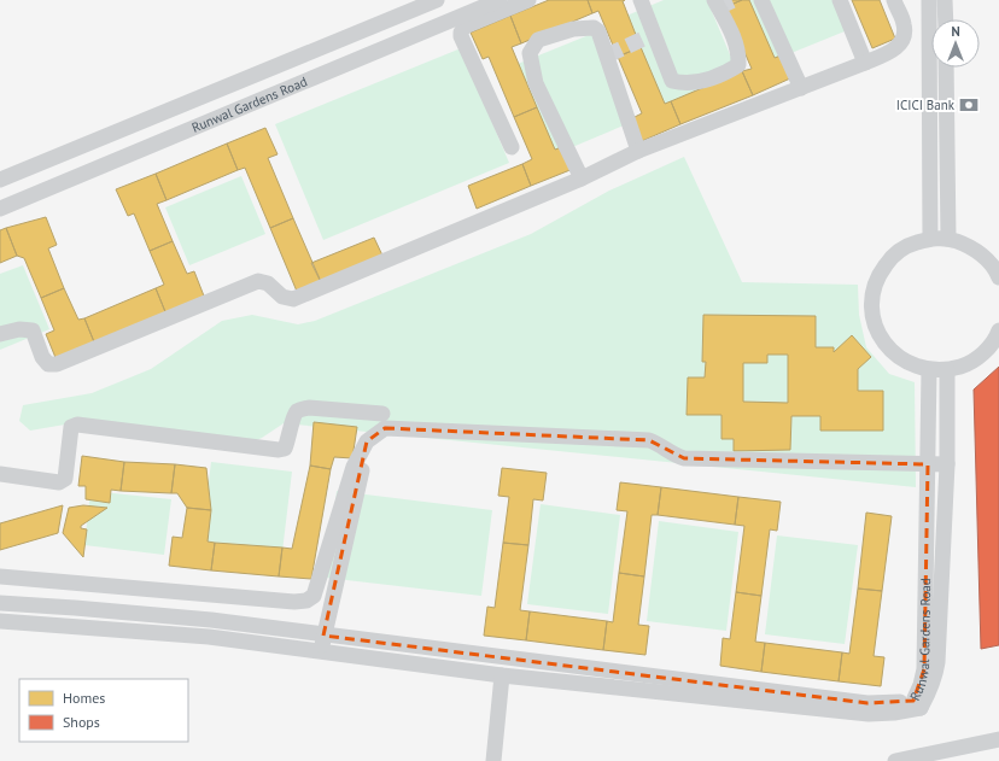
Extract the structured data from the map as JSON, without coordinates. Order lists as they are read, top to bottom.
{
  "streets": {
    "street": ["Runwal Gardens Road"]
  },
  "places": {
    "bank": ["ICICI Bank"]
  },
  "legend": ["Homes", "Shops"],
  "north": "top"
}
